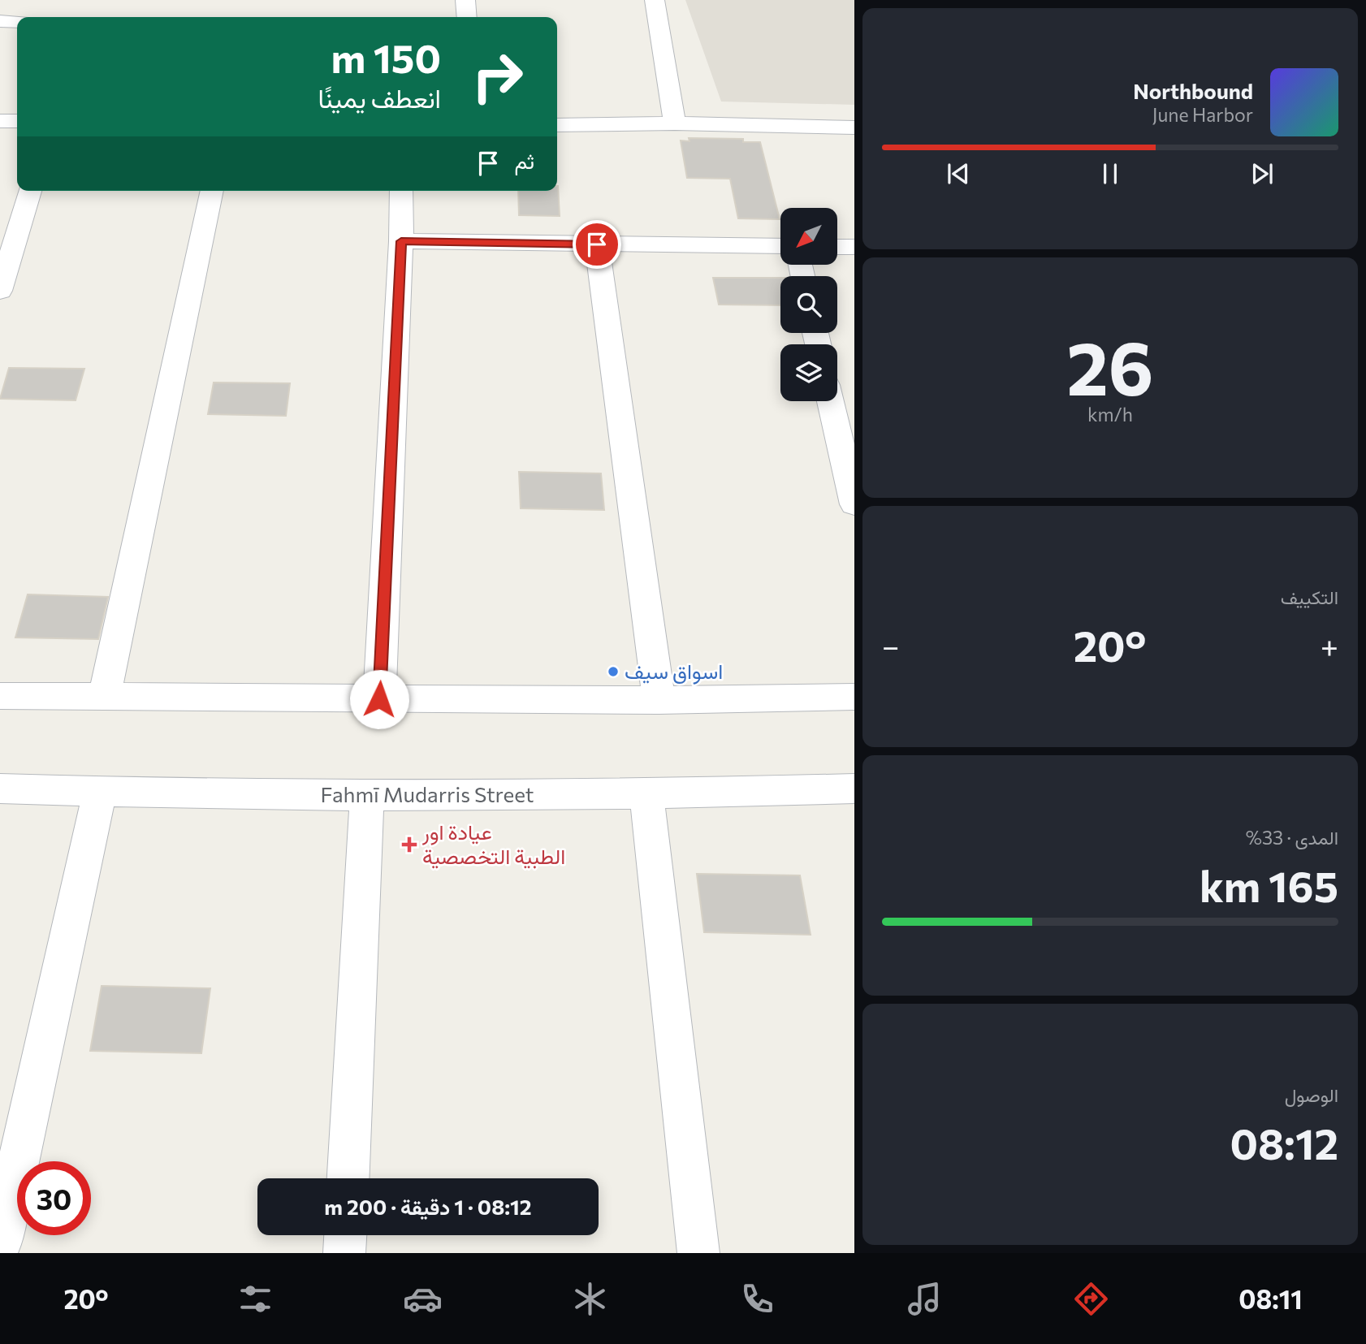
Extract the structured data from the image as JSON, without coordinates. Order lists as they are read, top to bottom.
{
  "streets": {
    "street": ["Fahmī Mudarris Street"]
  },
  "places": {
    "other": ["اسواق سيف"],
    "health": ["عيادة اور الطبية التخصصية"]
  },
  "north": "bottom left",
  "page": {
    "turn": ["150 m", "انعطف يمينًا"],
    "song": ["Northbound", "June Harbor"],
    "then": "ثم",
    "tile": [
      ["26", "km/h"],
      "التكييف",
      ["المدى · 33%", "165 km"],
      ["الوصول", "08:12"]
    ],
    "heat": ["−", "20°", "+"],
    "limit": "30",
    "trip": "08:12 · 1 دقيقة · 200 m",
    "tabs": ["08:11", "20°"]
  }
}
